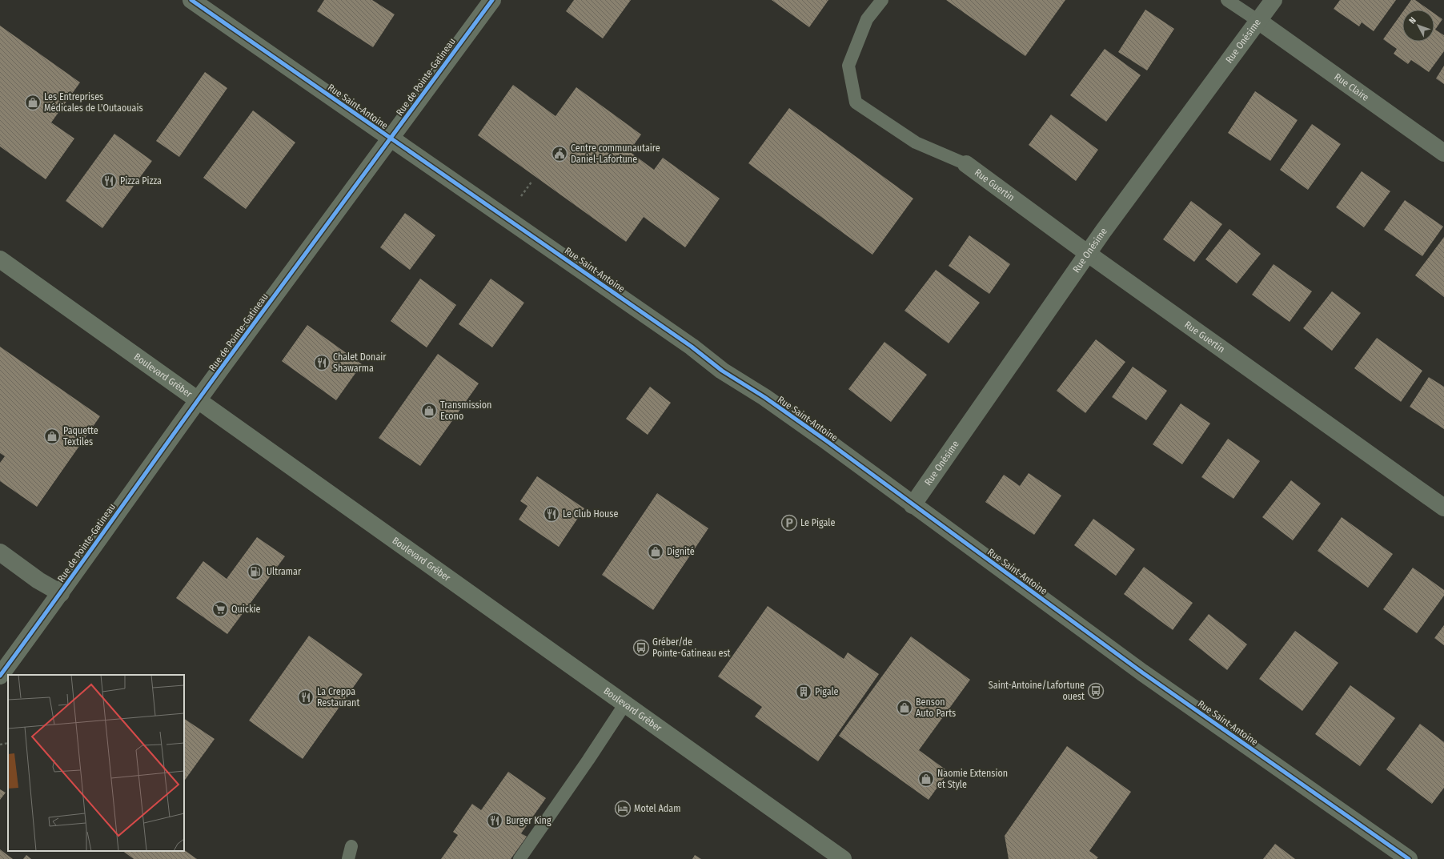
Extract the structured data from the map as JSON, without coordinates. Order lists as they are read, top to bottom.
{
  "streets": {
    "main road": ["Boulevard Gréber"],
    "street": [
      "Rue Onésime",
      "Rue de Pointe-Gatineau",
      "Rue Claire",
      "Rue Saint-Antoine",
      "Rue Guertin"
    ]
  },
  "crossings": [
    ["Rue Onésime", "Rue Claire"],
    ["Rue Onésime", "Rue Saint-Antoine"],
    ["Rue Onésime", "Rue Guertin"],
    ["Rue de Pointe-Gatineau", "Rue Saint-Antoine"],
    ["Rue de Pointe-Gatineau", "Boulevard Gréber"]
  ],
  "places": {
    "shop": [
      "Les Entreprises Médicales de L'Outaouais",
      "Transmission Econo",
      "Paquette Textiles",
      "Dignité",
      "Benson Auto Parts",
      "Naomie Extension et Style"
    ],
    "public building": ["Centre communautaire Daniel-Lafortune"],
    "restaurant": [
      "Pizza Pizza",
      "Chalet Donair Shawarma",
      "Le Club House",
      "La Creppa Restaurant",
      "Burger King"
    ],
    "parking": ["Le Pigale"],
    "fuel station": ["Ultramar"],
    "supermarket": ["Quickie"],
    "bus stop": ["Gréber/de Pointe-Gatineau est", "Saint-Antoine/Lafortune ouest"],
    "building": ["Pigale"],
    "hotel": ["Motel Adam"]
  },
  "north": "top left"
}
